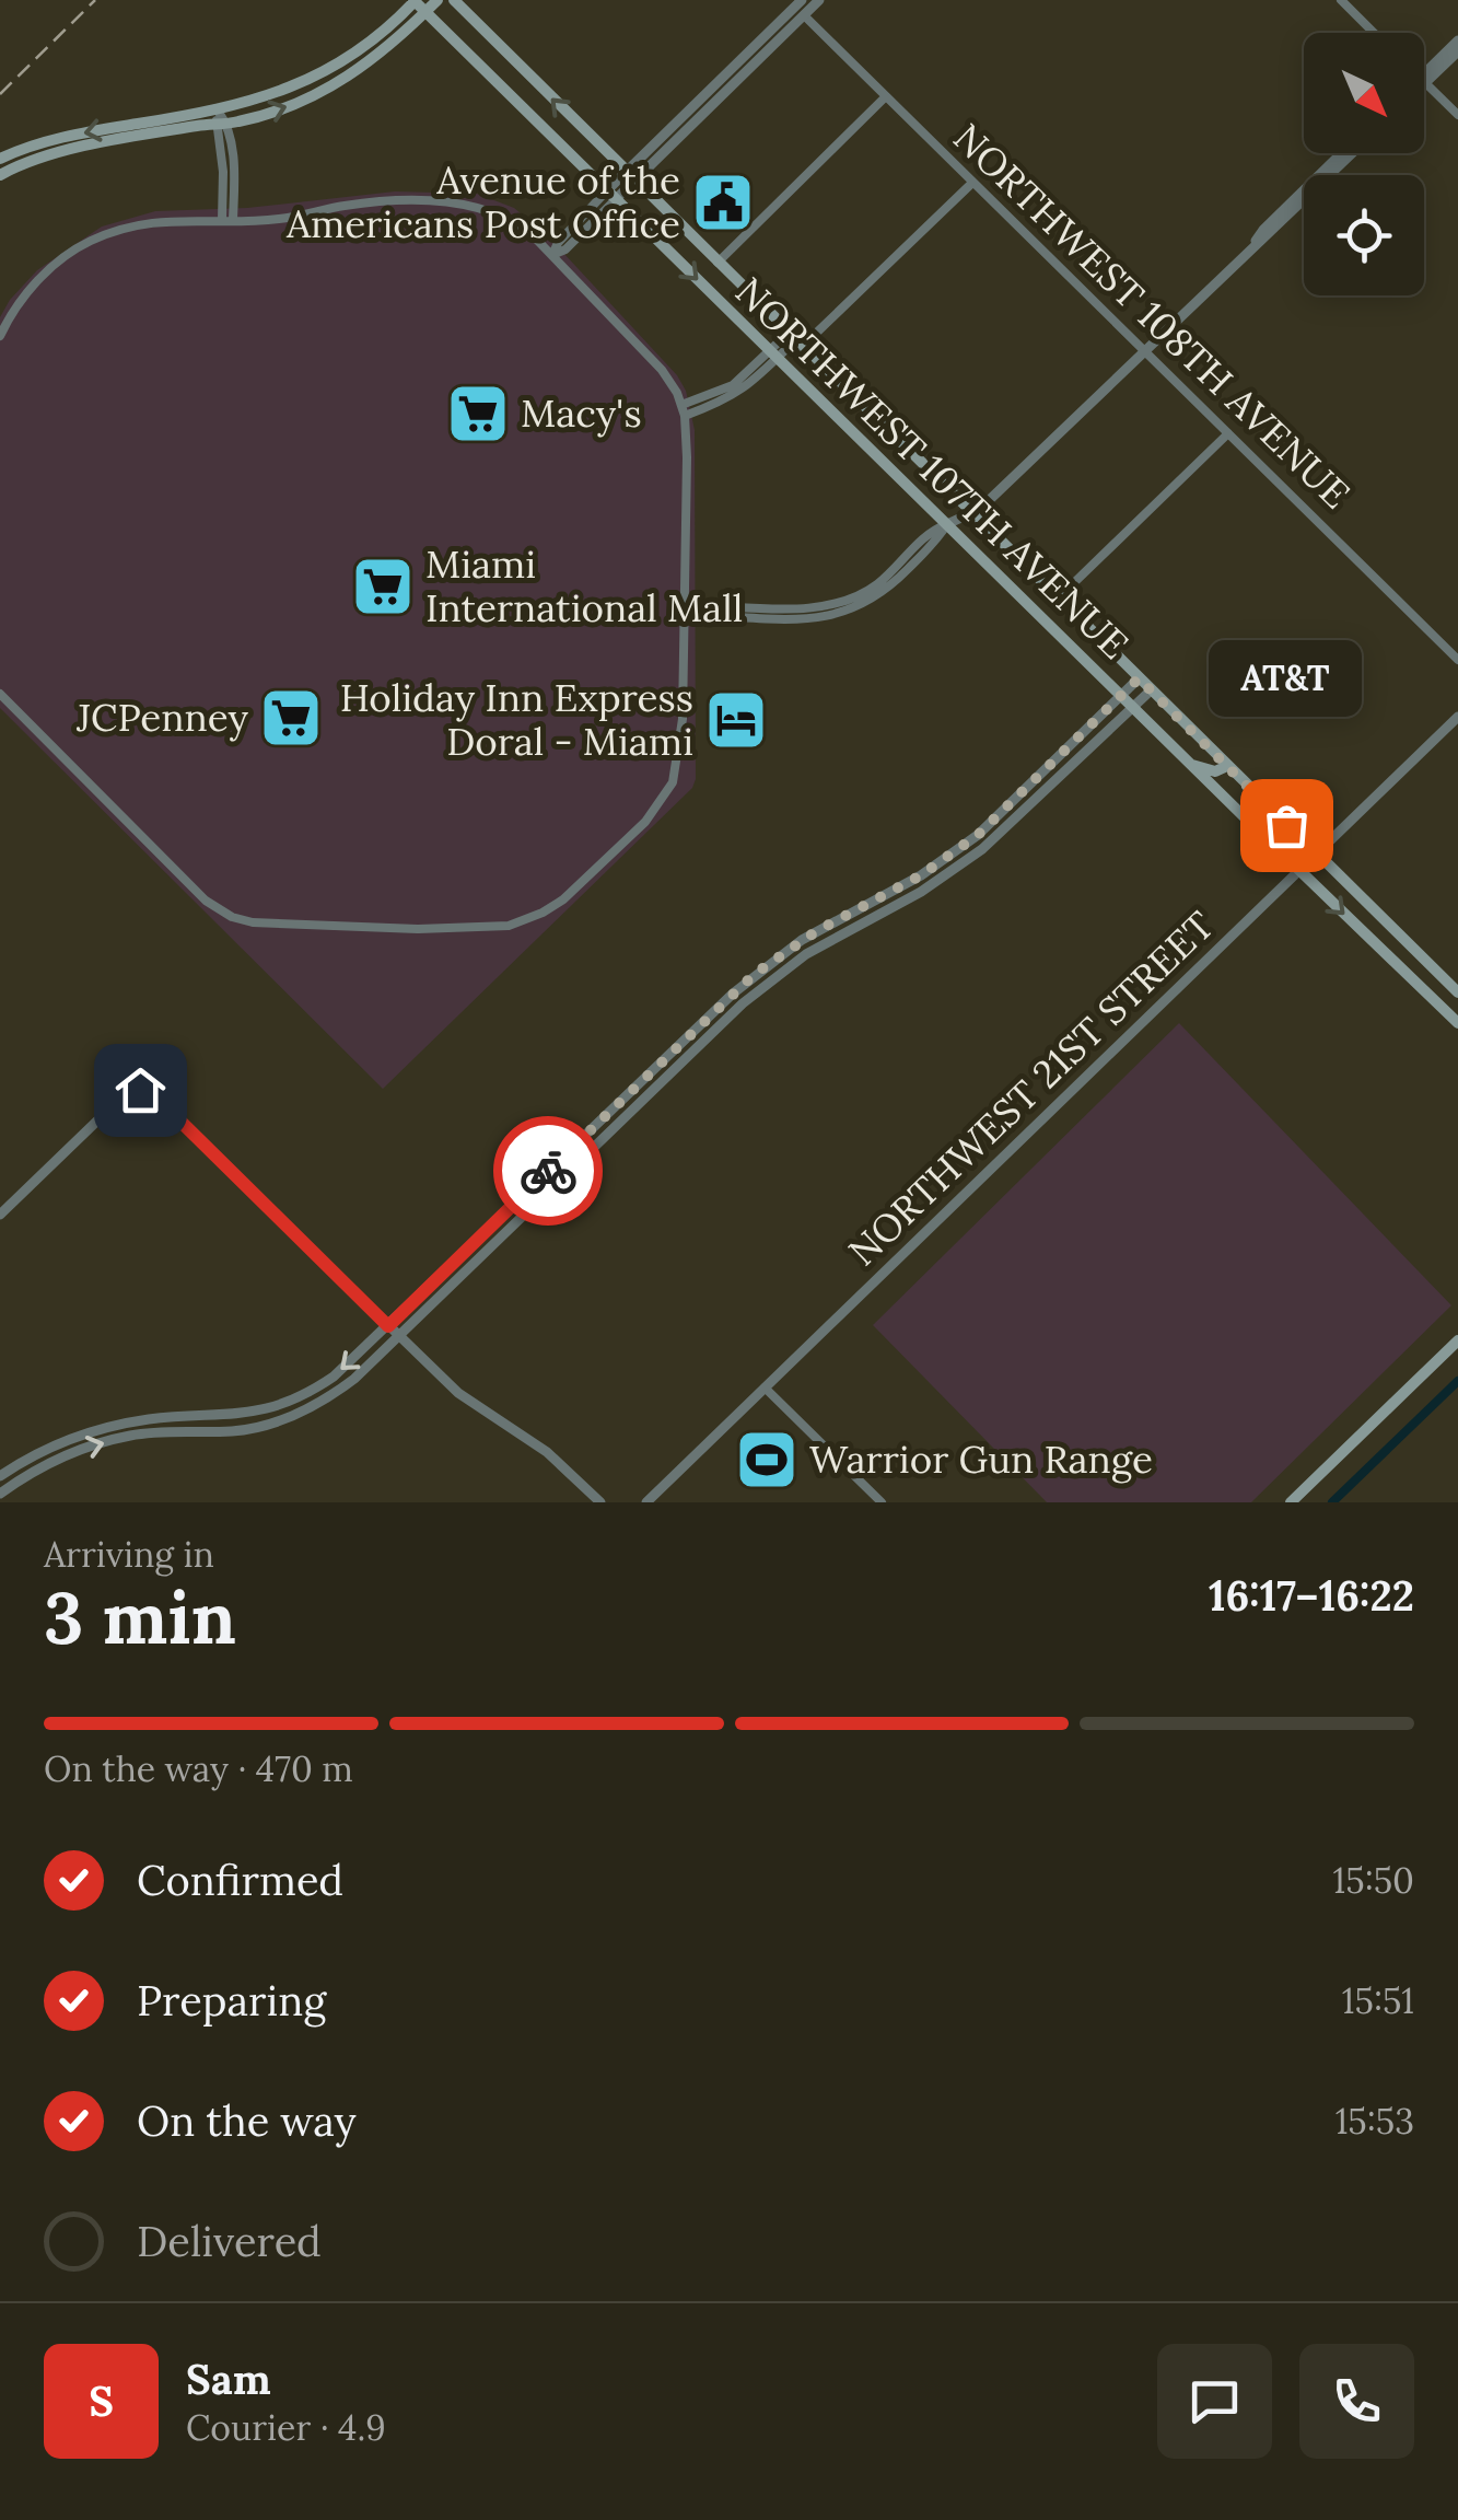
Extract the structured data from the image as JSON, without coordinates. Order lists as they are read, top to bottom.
{
  "streets": {
    "main road": ["NORTHWEST 107TH AVENUE"],
    "street": ["NORTHWEST 108TH AVENUE", "NORTHWEST 21ST STREET"]
  },
  "crossings": [
    ["NORTHWEST 107TH AVENUE", "NORTHWEST 21ST STREET"]
  ],
  "places": {
    "public building": ["Avenue of the Americans Post Office"],
    "supermarket": ["Macy's", "Miami International Mall", "JCPenney"],
    "hotel": ["Holiday Inn Express Doral - Miami"],
    "other": ["AT&T"],
    "sports": ["Warrior Gun Range"]
  },
  "north": "bottom right",
  "page": {
    "bubble": "AT&T",
    "heading": ["3 min", "Arriving in", "16:17–16:22"],
    "panel": ["Sam", "Courier · 4.9"],
    "bar": "On the way · 470 m",
    "list": [
      ["Confirmed", "15:50"],
      ["Preparing", "15:51"],
      ["On the way", "15:53"],
      "Delivered"
    ],
    "round": "S"
  }
}
